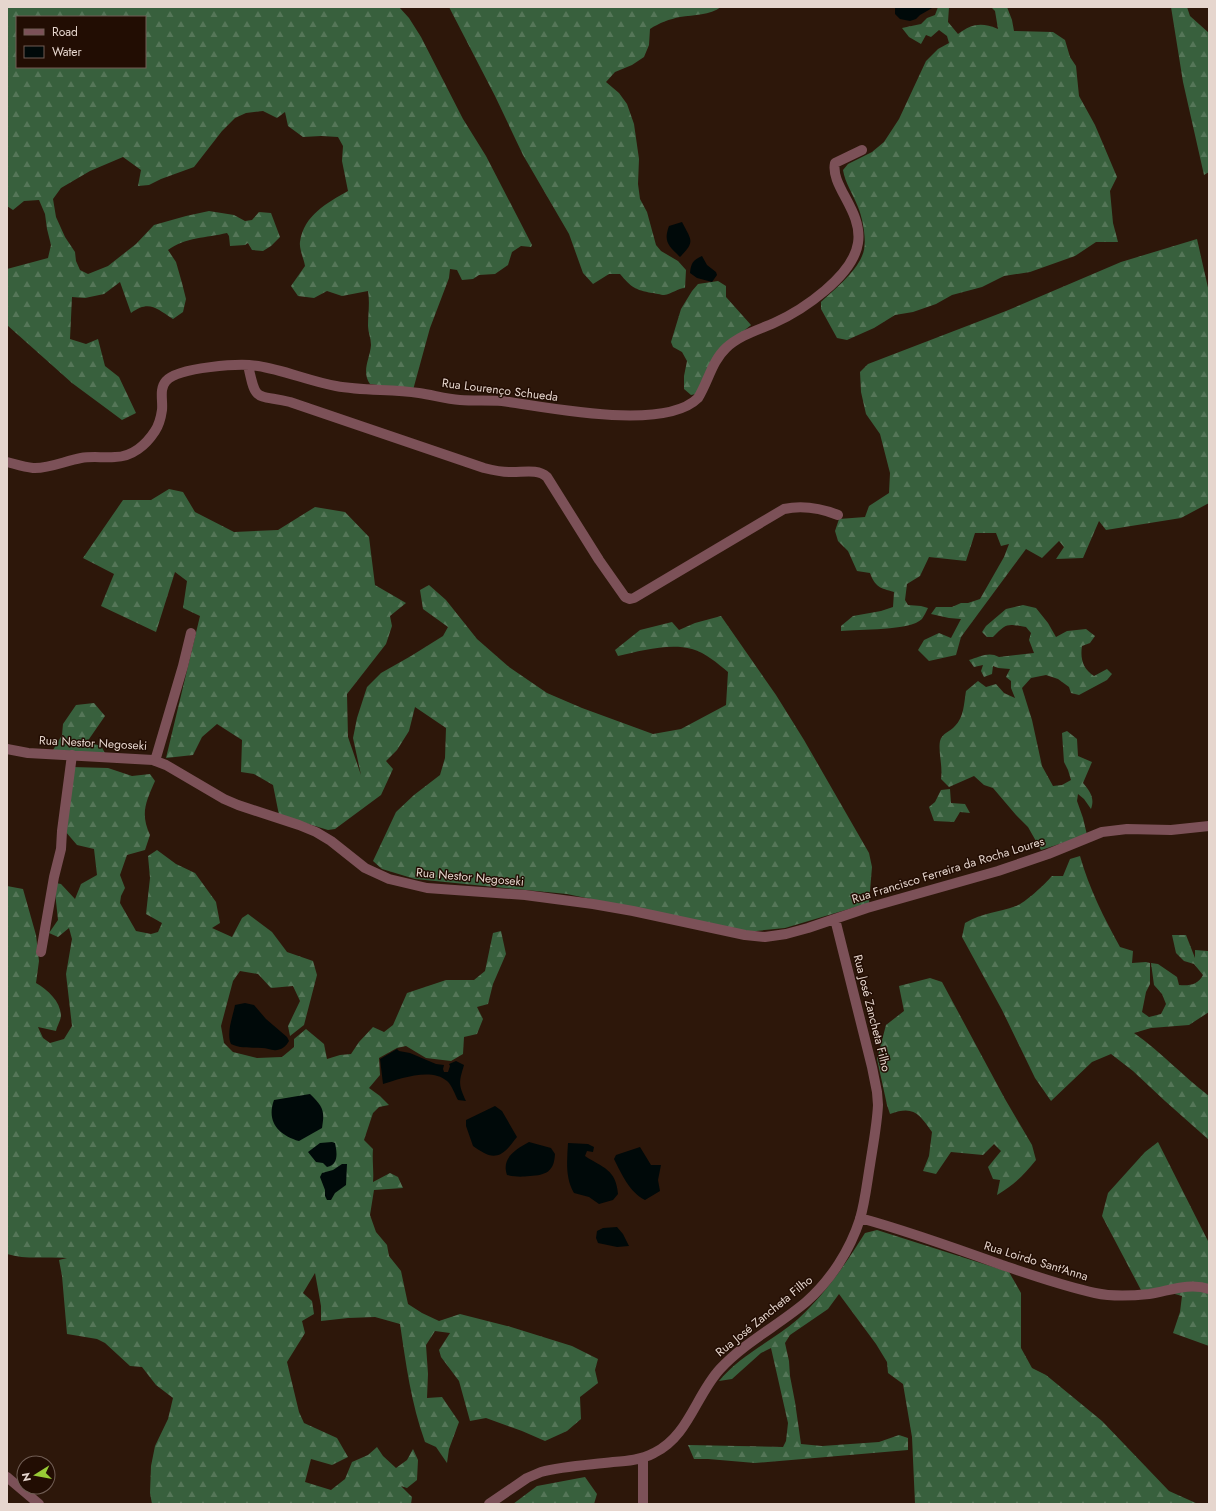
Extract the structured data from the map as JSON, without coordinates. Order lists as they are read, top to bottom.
{
  "streets": {
    "street": [
      "Rua Lourenço Schueda",
      "Rua Nestor Negoseki",
      "Rua Francisco Ferreira da Rocha Loures",
      "Rua José Zancheta Filho",
      "Rua Loirdo Sant'Anna"
    ]
  },
  "crossings": [
    ["Rua Nestor Negoseki", "Rua Francisco Ferreira da Rocha Loures"],
    ["Rua Nestor Negoseki", "Rua José Zancheta Filho"],
    ["Rua Francisco Ferreira da Rocha Loures", "Rua José Zancheta Filho"],
    ["Rua José Zancheta Filho", "Rua Loirdo Sant'Anna"]
  ],
  "legend": ["Road", "Water"],
  "north": "left"
}
